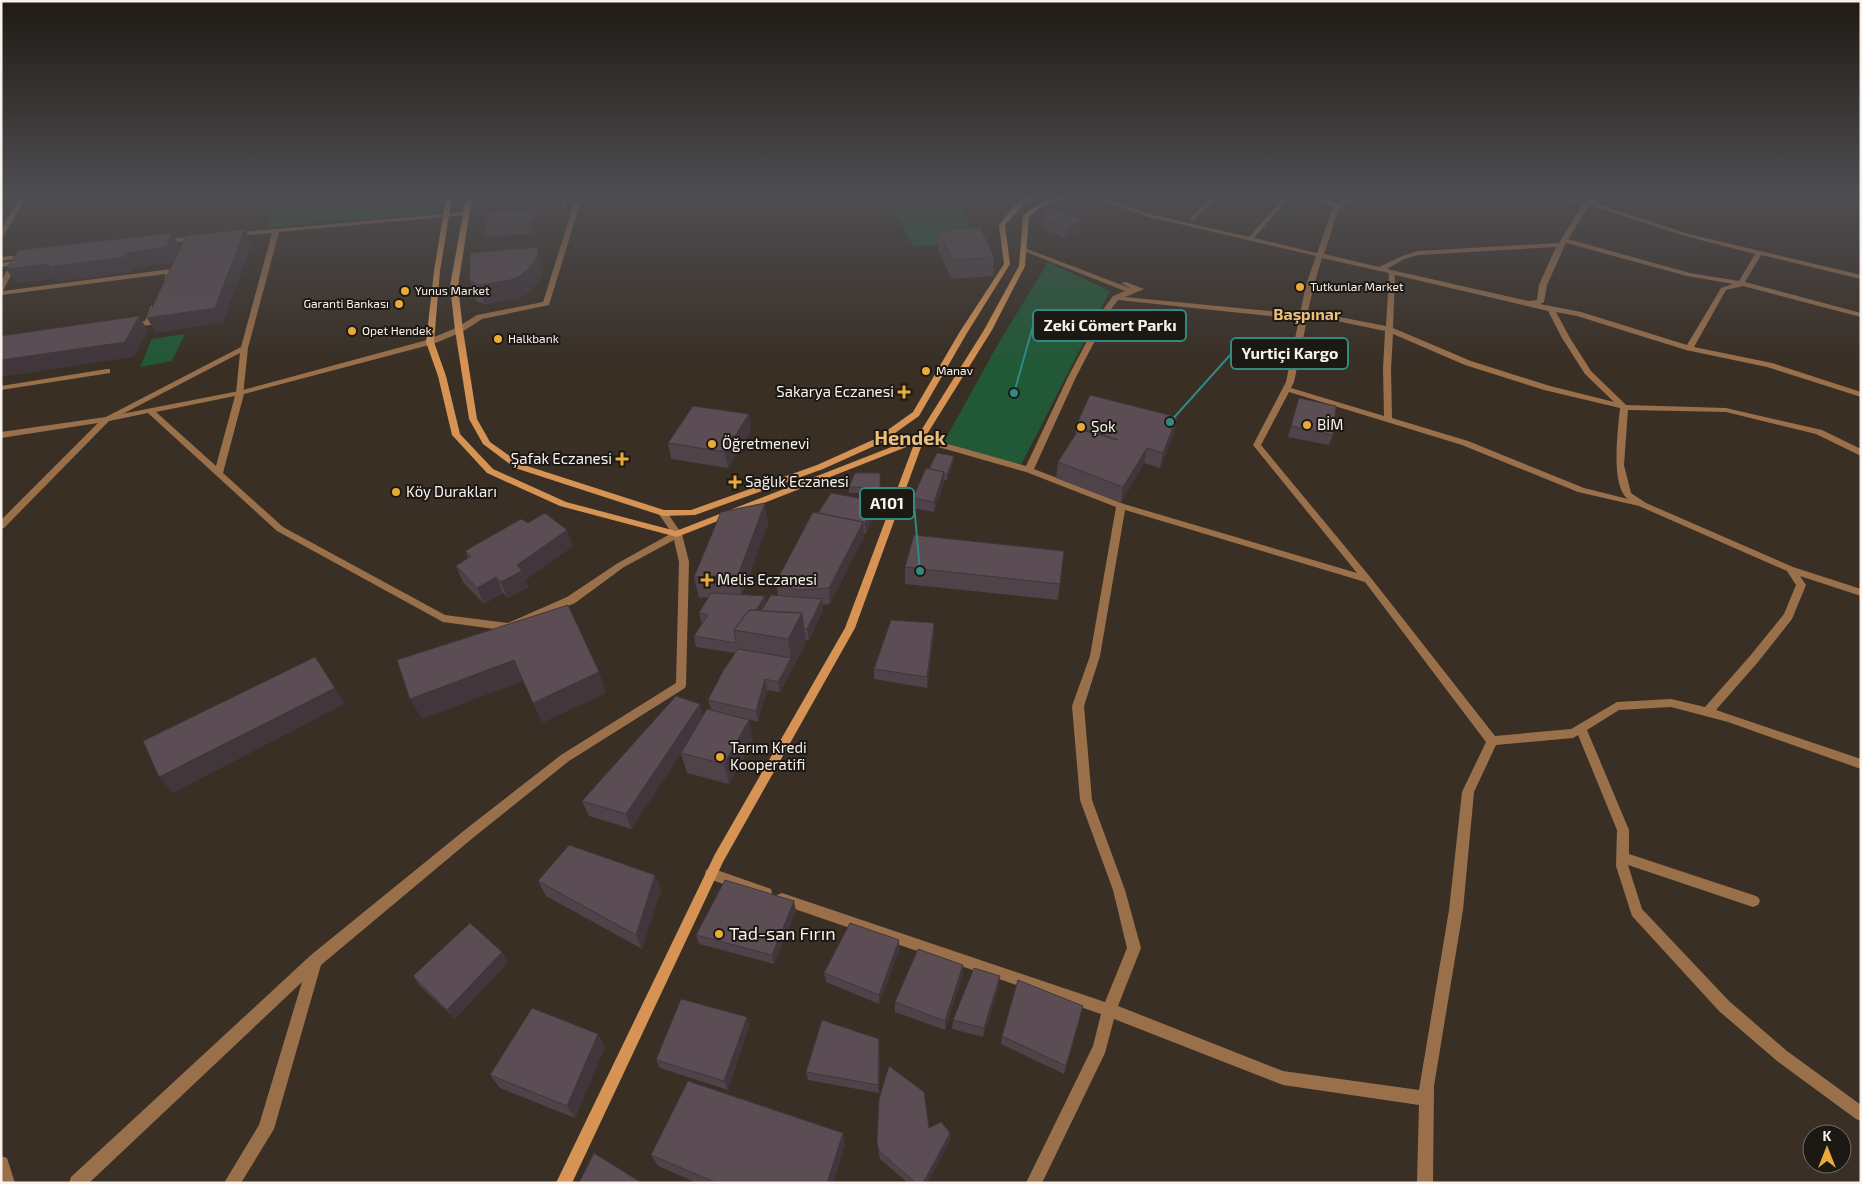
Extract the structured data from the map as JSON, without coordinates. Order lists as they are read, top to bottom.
{
  "districts": ["Başpınar", "Hendek"],
  "places": {
    "other": [
      "Tutkunlar Market",
      "Yunus Market",
      "Garanti Bankası",
      "Opet Hendek",
      "Halkbank",
      "Manav",
      "Zeki Cömert Parkı",
      "Yurtiçi Kargo",
      "BİM",
      "Şok",
      "Öğretmenevi",
      "Köy Durakları",
      "A101",
      "Tarım Kredi Kooperatifi",
      "Tad-san Fırın"
    ],
    "health": [
      "Sakarya Eczanesi",
      "Şafak Eczanesi",
      "Sağlık Eczanesi",
      "Melis Eczanesi"
    ]
  },
  "north": "top"
}
